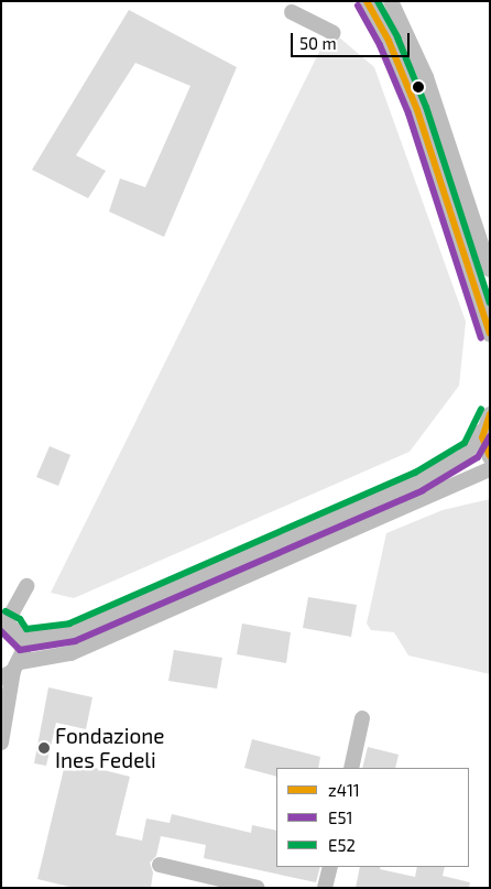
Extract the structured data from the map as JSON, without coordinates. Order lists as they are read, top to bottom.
{
  "places": ["Fondazione Ines Fedeli"],
  "lines": ["transit line z411", "transit line E52", "transit line E51"],
  "legend": ["z411", "E51", "E52"],
  "scale_bar": "50 m"
}
